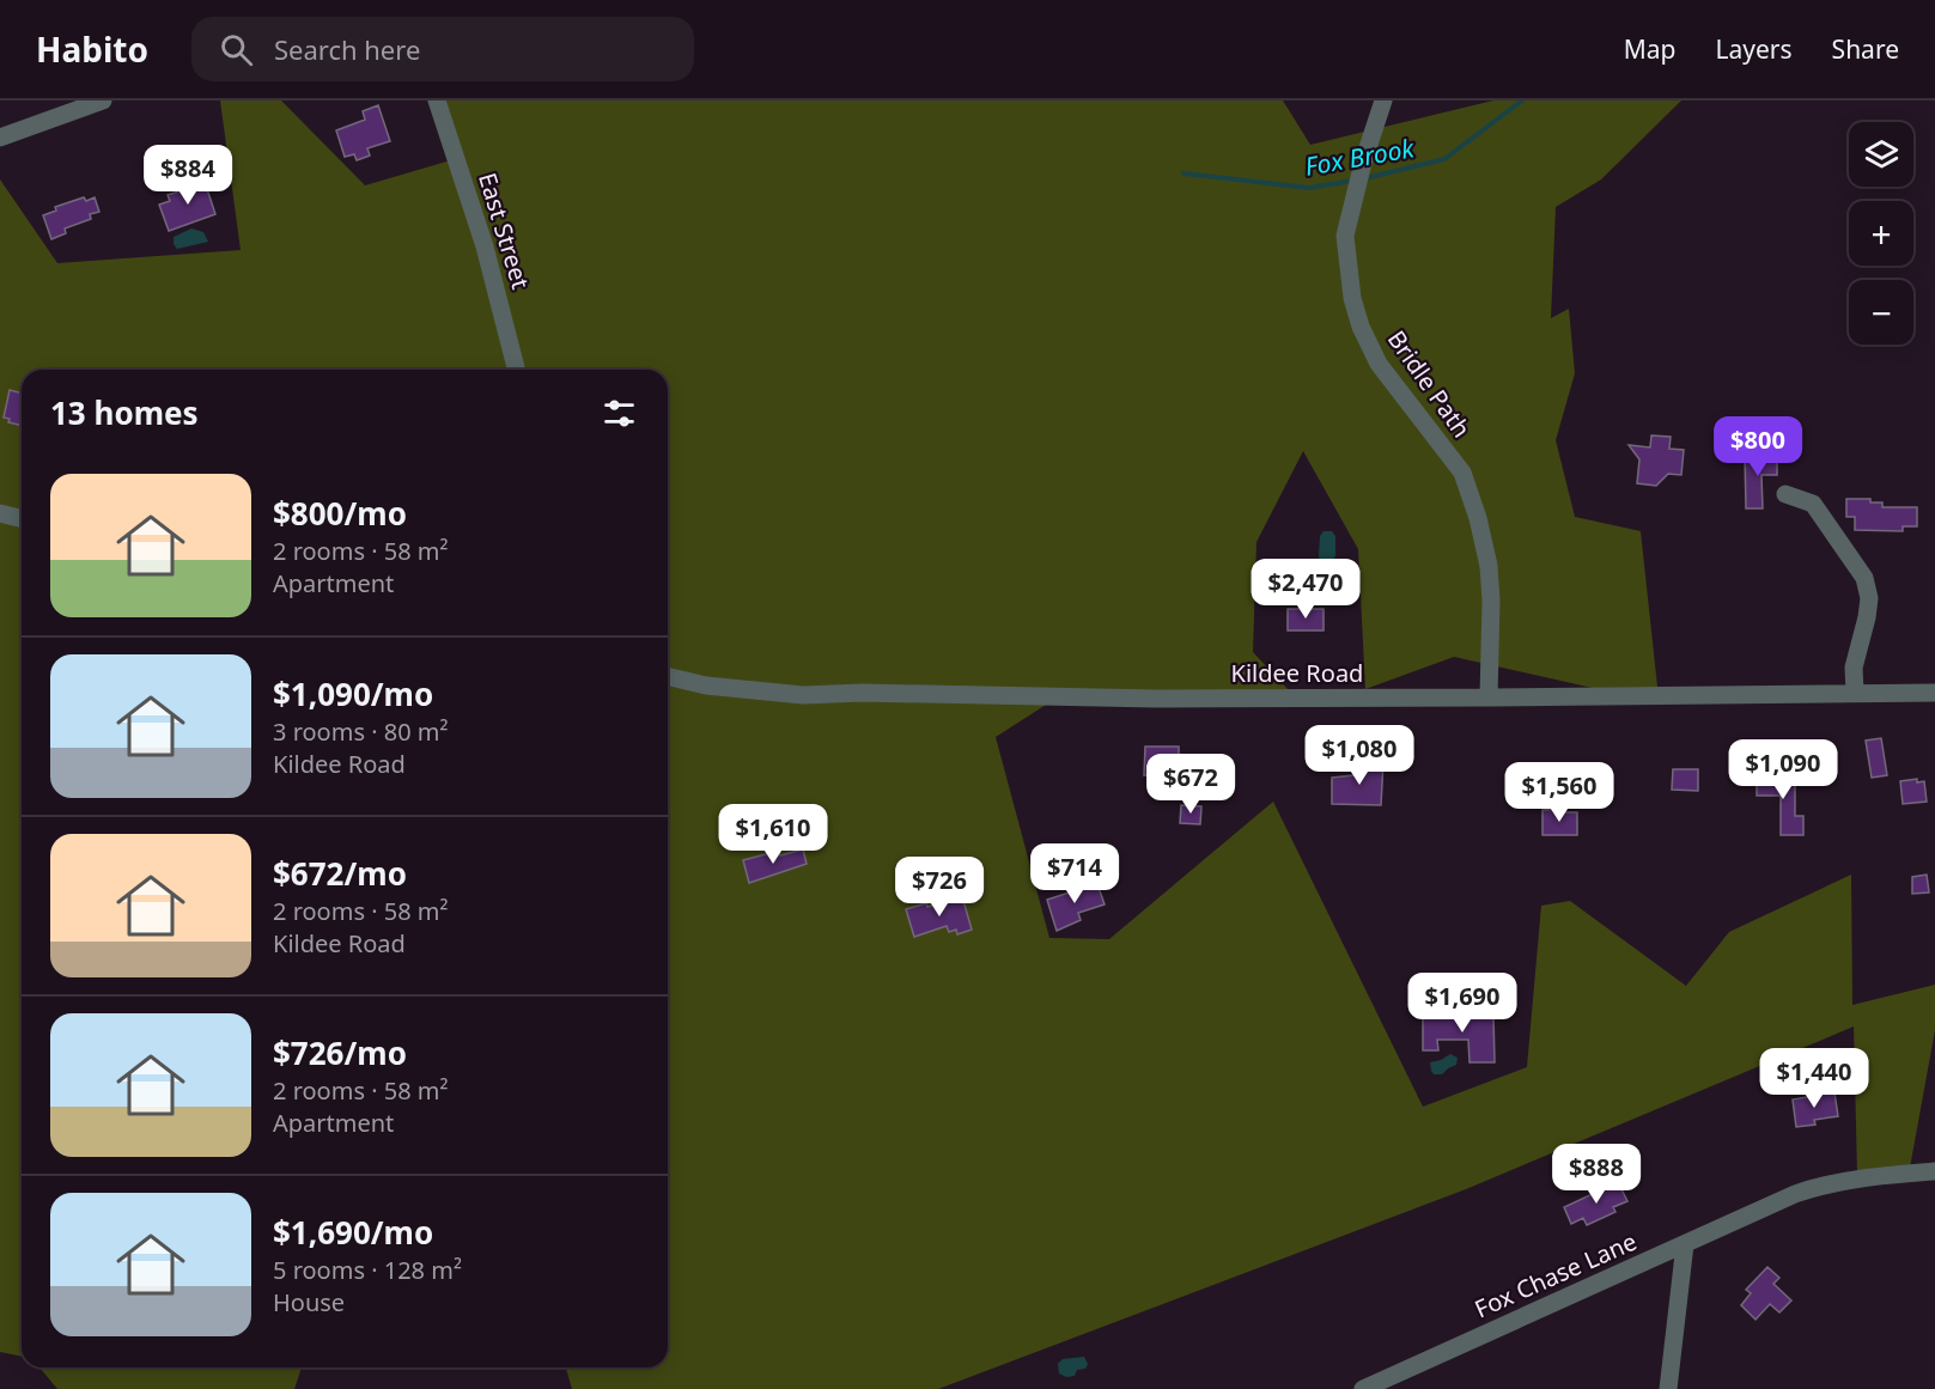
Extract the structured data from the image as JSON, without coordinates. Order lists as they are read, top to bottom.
{
  "streets": {
    "street": [
      "East Street",
      "Bridle Path",
      "Kildee Road",
      "Fox Chase Lane"
    ]
  },
  "crossings": [
    ["Bridle Path", "Kildee Road"]
  ],
  "water": ["Fox Brook"],
  "page": {
    "header": "Habito",
    "search": "Search here",
    "nav": ["Map", "Layers", "Share"],
    "map_buttons": ["+", "−"],
    "price": [
      "$884",
      "$800",
      "$2,470",
      "$1,080",
      "$1,090",
      "$672",
      "$1,560",
      "$1,610",
      "$714",
      "$726",
      "$1,690",
      "$1,440",
      "$888"
    ],
    "heading": "13 homes",
    "list": [
      {
        "name": "$800/mo",
        "note": "2 rooms · 58 m² · Apartment"
      },
      {
        "name": "$1,090/mo",
        "note": "3 rooms · 80 m² · Kildee Road"
      },
      {
        "name": "$672/mo",
        "note": "2 rooms · 58 m² · Kildee Road"
      },
      {
        "name": "$726/mo",
        "note": "2 rooms · 58 m² · Apartment"
      },
      {
        "name": "$1,690/mo",
        "note": "5 rooms · 128 m² · House"
      }
    ]
  }
}
